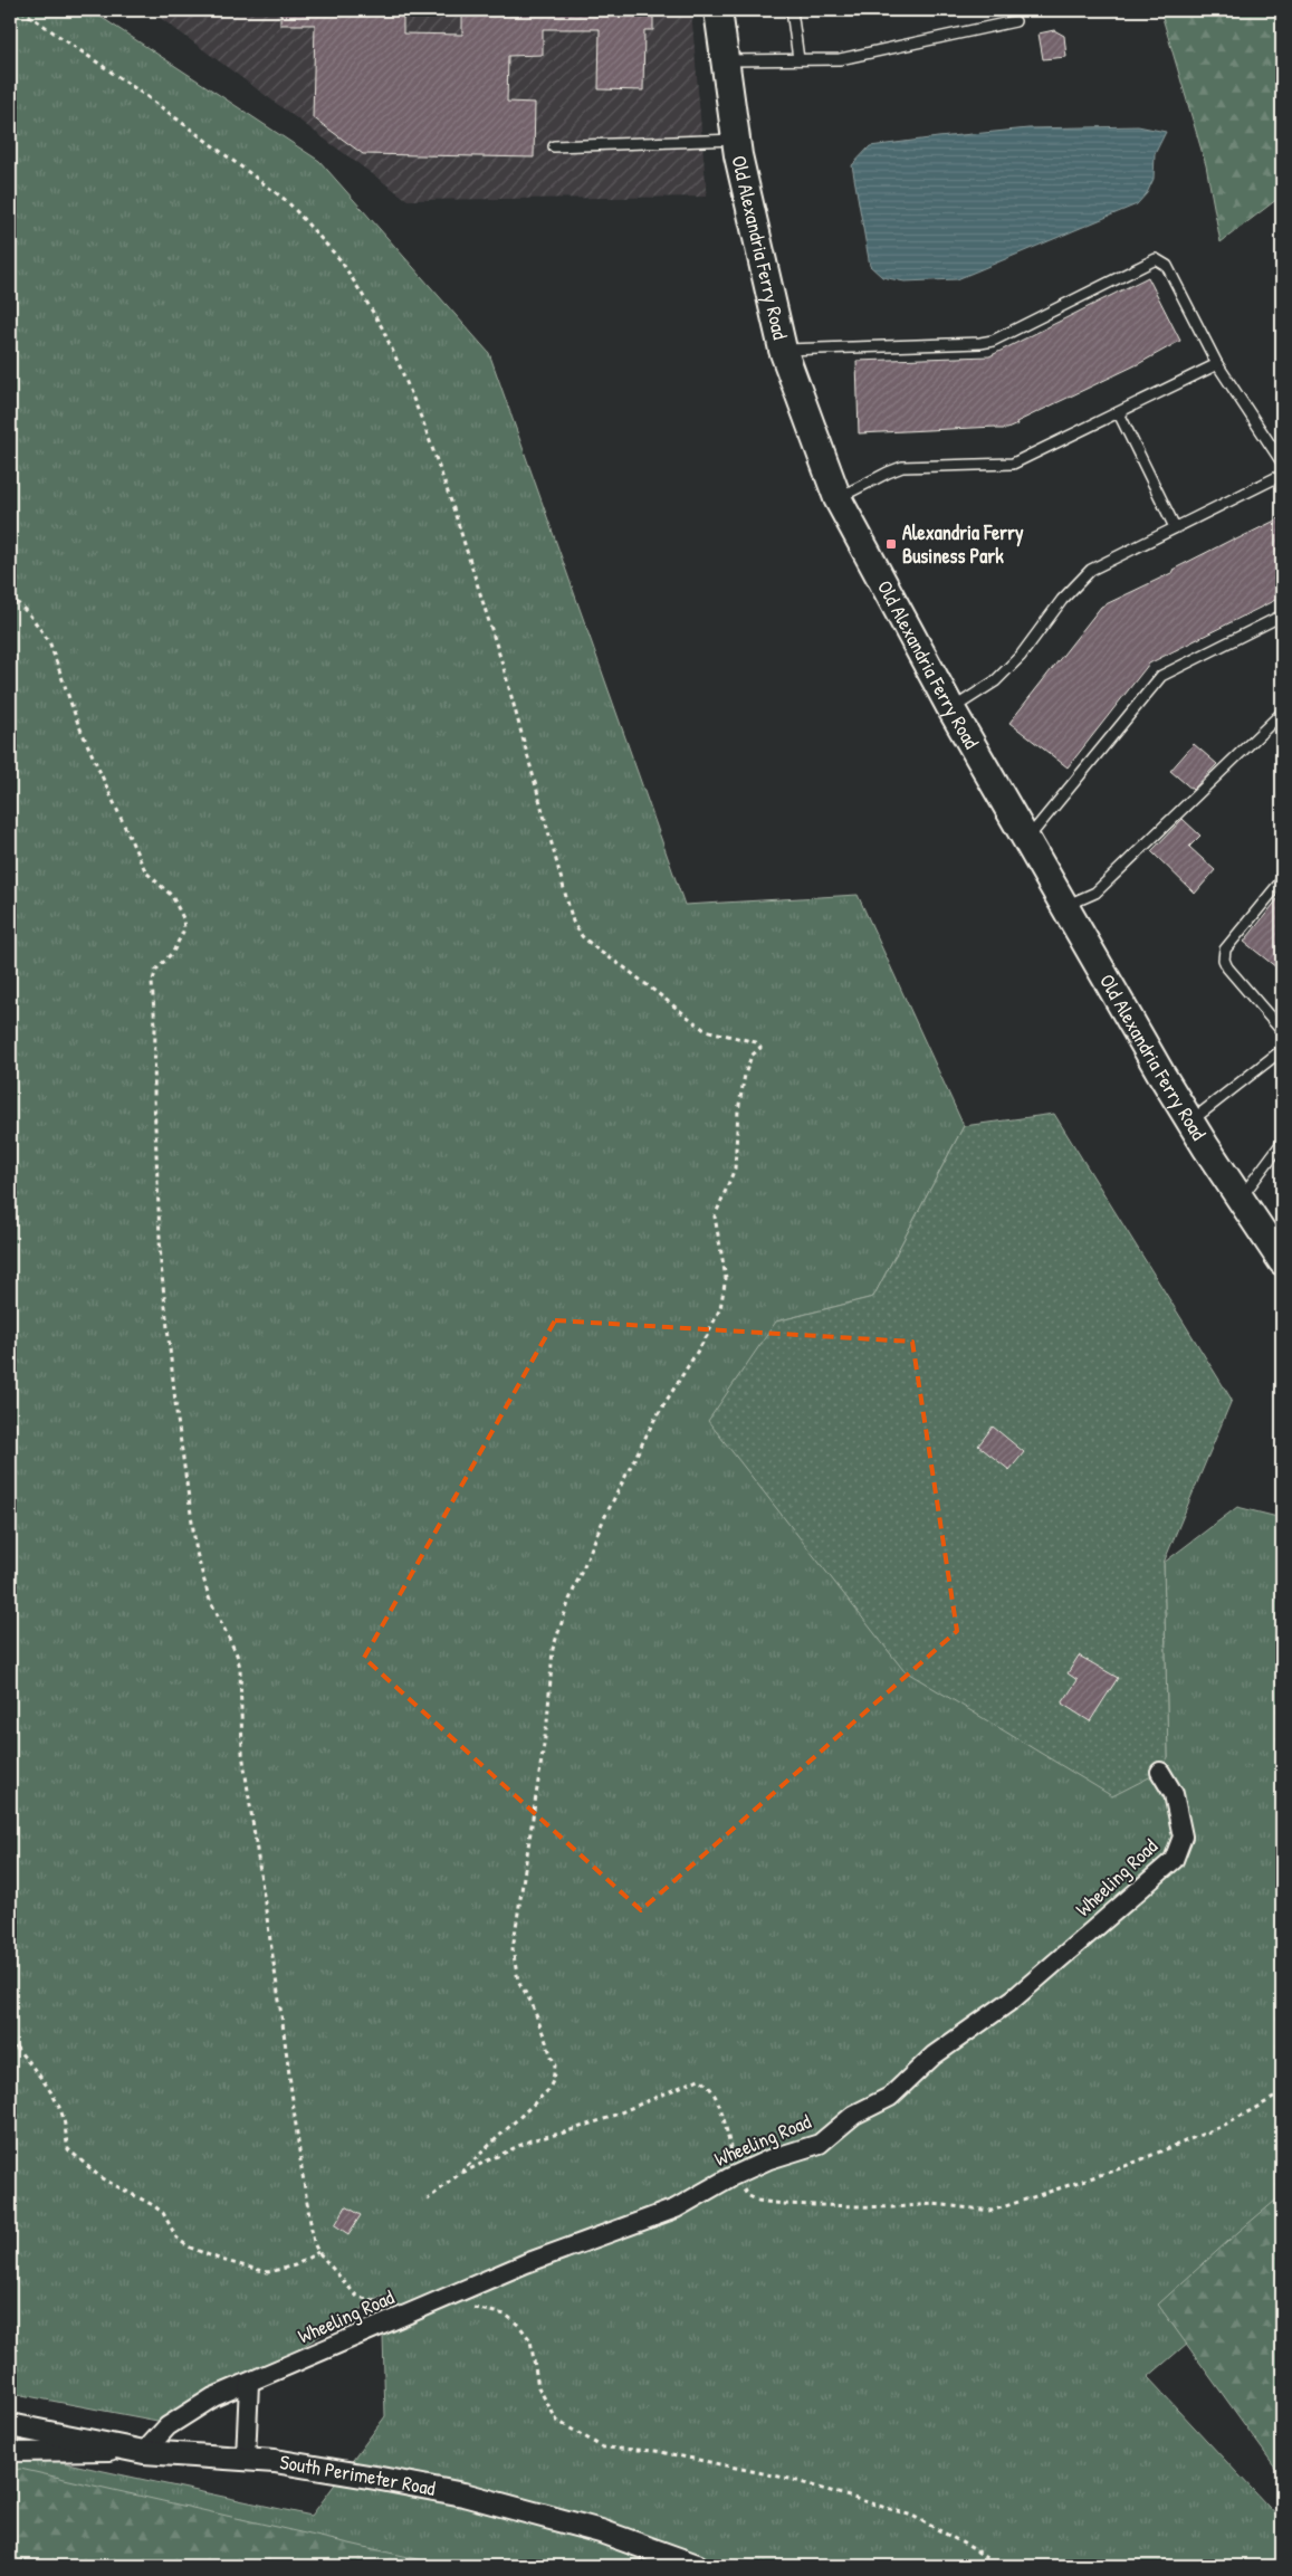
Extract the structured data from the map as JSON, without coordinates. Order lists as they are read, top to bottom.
{
  "streets": {
    "main road": ["Old Alexandria Ferry Road"],
    "street": ["Wheeling Road", "South Perimeter Road"]
  },
  "crossings": [
    ["Wheeling Road", "South Perimeter Road"]
  ],
  "places": {
    "transit": ["Alexandria Ferry Business Park"]
  }
}
